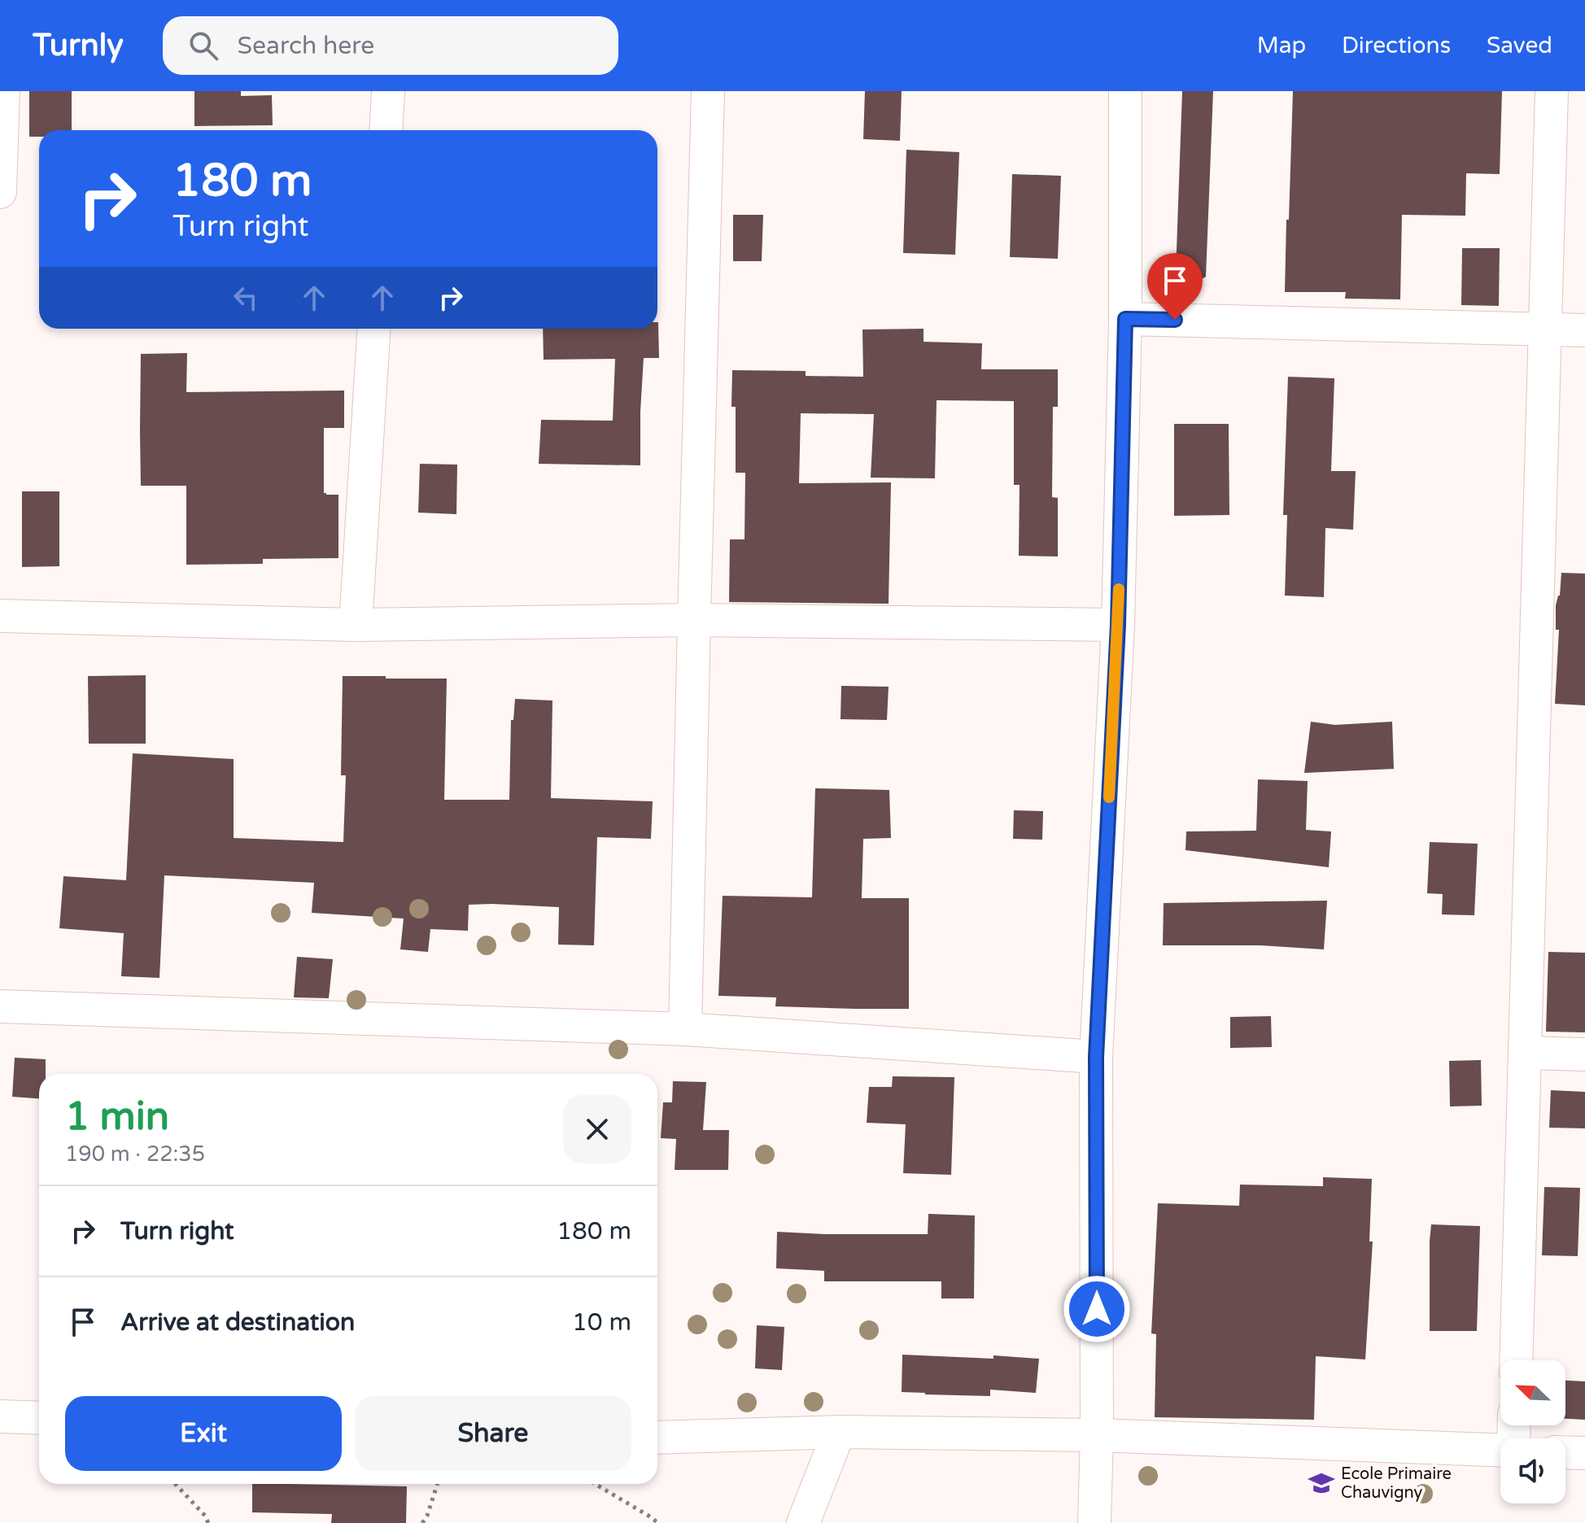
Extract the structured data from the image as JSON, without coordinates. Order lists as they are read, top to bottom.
{
  "places": {
    "school or university": ["Ecole Primaire Chauvigny"]
  },
  "north": "top left",
  "page": {
    "header": "Turnly",
    "search": "Search here",
    "nav": ["Map", "Directions", "Saved"],
    "turn": ["180 m", "Turn right"],
    "heading": ["1 min", "190 m · 22:35"],
    "list": [
      {
        "name": "Turn right",
        "value": "180 m"
      },
      {
        "name": "Arrive at destination",
        "value": "10 m"
      }
    ],
    "buttons": ["Exit", "Share"]
  }
}
